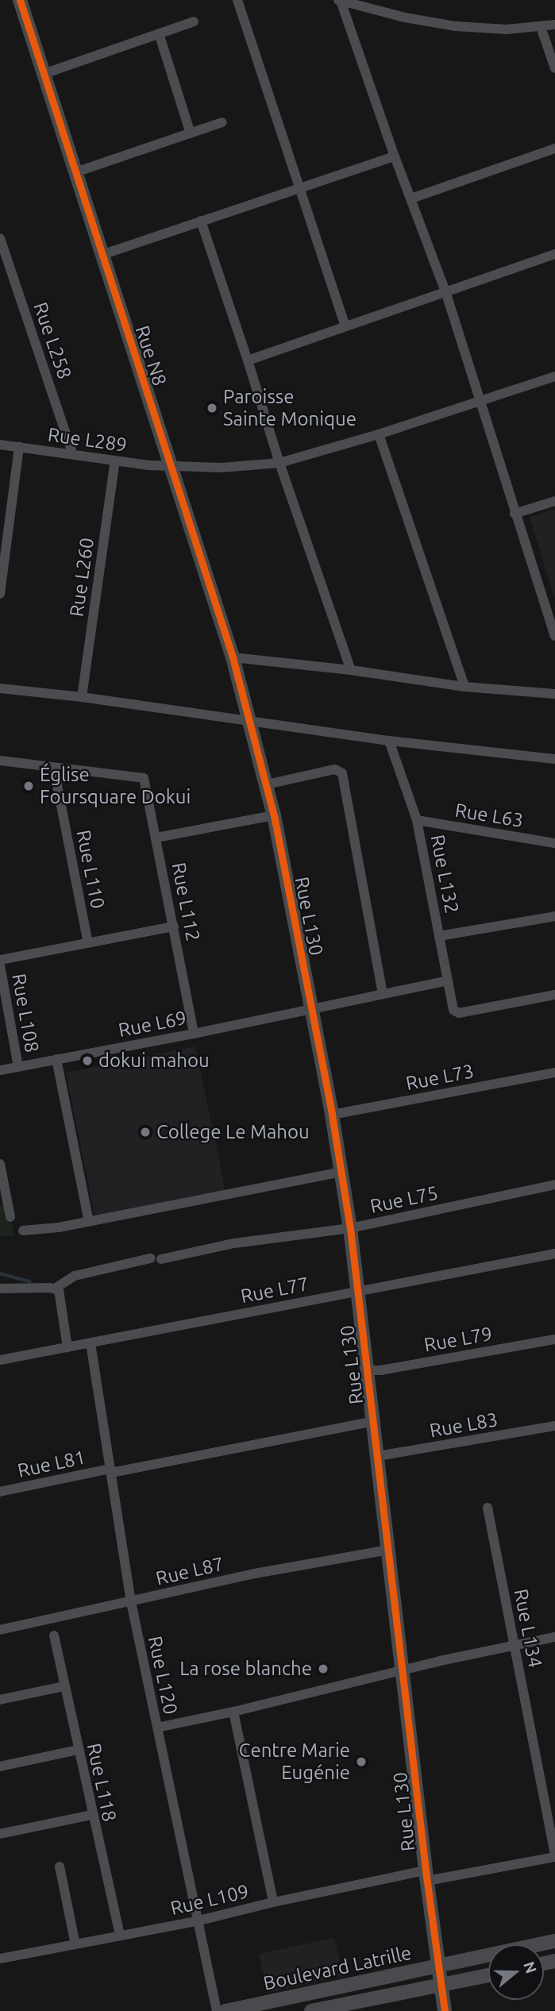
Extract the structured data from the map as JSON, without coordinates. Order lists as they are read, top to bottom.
{
  "streets": {
    "street": [
      "Rue L258",
      "Rue N8",
      "Rue L289",
      "Rue L260",
      "Rue L63",
      "Rue L110",
      "Rue L132",
      "Rue L112",
      "Rue L130",
      "Rue L108",
      "Rue L69",
      "Rue L73",
      "Rue L75",
      "Rue L77",
      "Rue L79",
      "Rue L83",
      "Rue L81",
      "Rue L87",
      "Rue L134",
      "Rue L120",
      "Rue L118",
      "Rue L109",
      "Boulevard Latrille"
    ]
  },
  "crossings": [
    ["Rue L258", "Rue L289"],
    ["Rue N8", "Rue L289"],
    ["Rue N8", "Rue L130"],
    ["Rue L289", "Rue L260"],
    ["Rue L63", "Rue L132"],
    ["Rue L110", "Rue L112"],
    ["Rue L132", "Rue L69"],
    ["Rue L112", "Rue L69"],
    ["Rue L130", "Rue L69"],
    ["Rue L130", "Rue L73"],
    ["Rue L130", "Rue L75"],
    ["Rue L130", "Rue L77"],
    ["Rue L130", "Rue L79"],
    ["Rue L130", "Rue L83"],
    ["Rue L130", "Rue L81"],
    ["Rue L130", "Rue L87"],
    ["Rue L130", "Rue L109"],
    ["Rue L130", "Boulevard Latrille"],
    ["Rue L108", "Rue L69"],
    ["Rue L77", "Rue L120"],
    ["Rue L81", "Rue L120"],
    ["Rue L87", "Rue L120"],
    ["Rue L134", "Rue L109"],
    ["Rue L120", "Rue L109"],
    ["Rue L118", "Rue L109"]
  ],
  "places": [
    "Paroisse Sainte Monique",
    "Église Foursquare Dokui",
    "dokui mahou",
    "College Le Mahou",
    "La rose blanche",
    "Centre Marie Eugénie"
  ],
  "north": "right"
}
